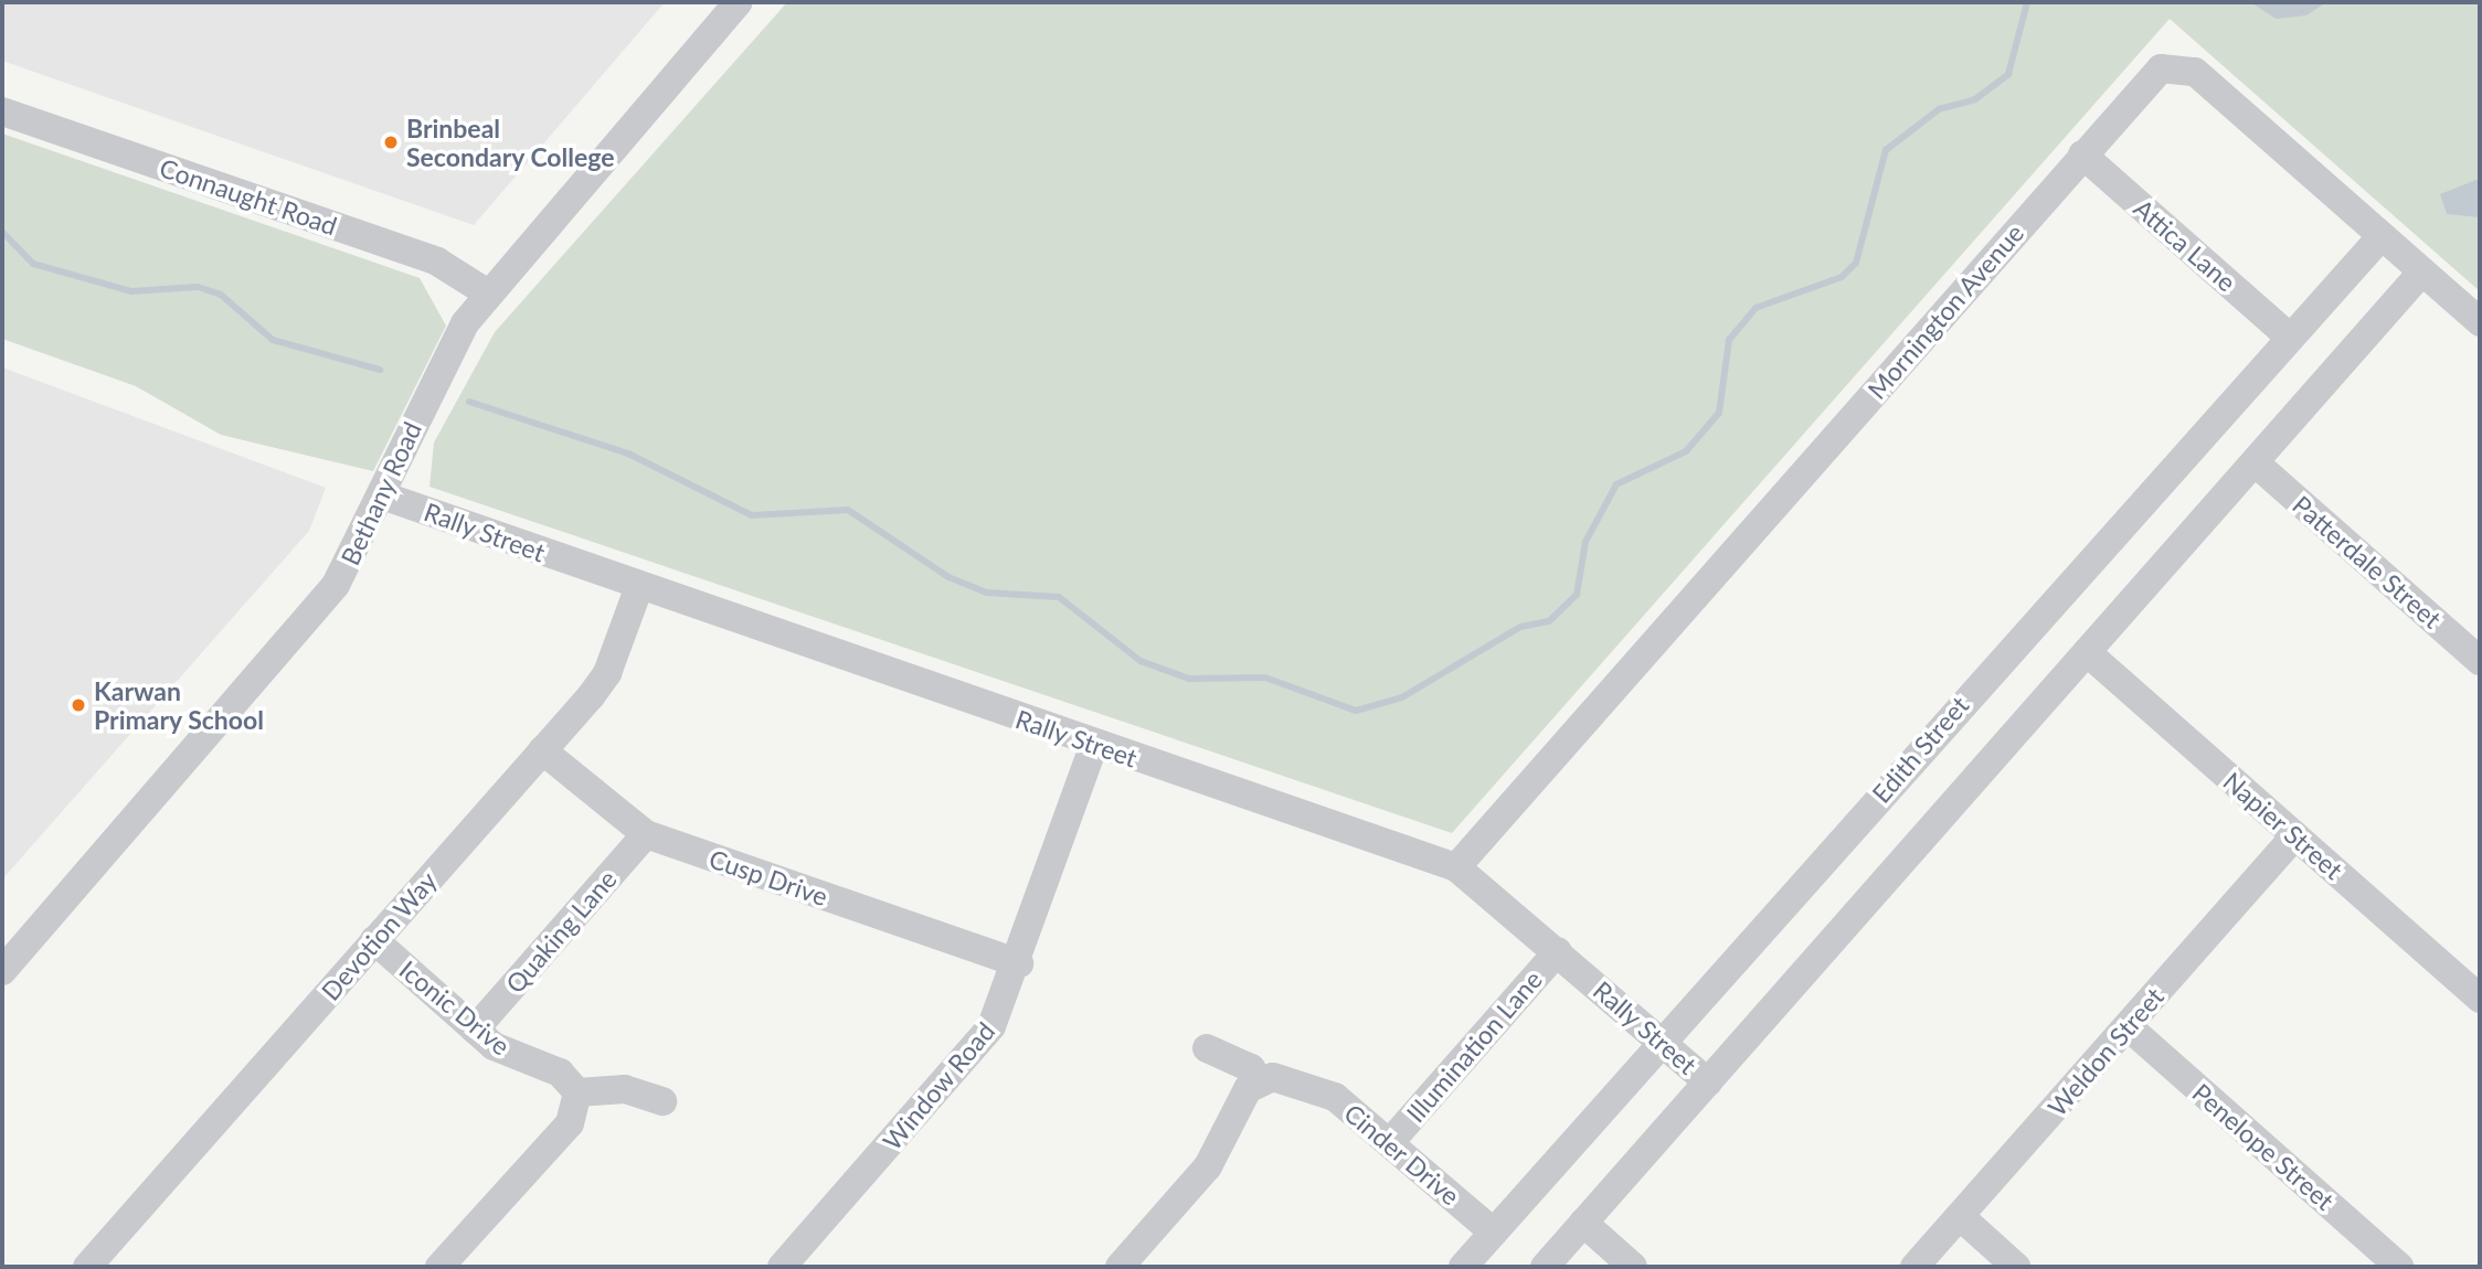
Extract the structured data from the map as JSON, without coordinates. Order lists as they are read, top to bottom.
{
  "streets": {
    "street": [
      "Connaught Road",
      "Attica Lane",
      "Mornington Avenue",
      "Bethany Road",
      "Rally Street",
      "Patterdale Street",
      "Edith Street",
      "Napier Street",
      "Cusp Drive",
      "Quaking Lane",
      "Devotion Way",
      "Iconic Drive",
      "Illumination Lane",
      "Weldon Street",
      "Window Road",
      "Penelope Street",
      "Cinder Drive"
    ]
  },
  "crossings": [
    ["Connaught Road", "Bethany Road"],
    ["Attica Lane", "Mornington Avenue"],
    ["Attica Lane", "Edith Street"],
    ["Mornington Avenue", "Rally Street"],
    ["Mornington Avenue", "Edith Street"],
    ["Bethany Road", "Rally Street"],
    ["Rally Street", "Edith Street"],
    ["Rally Street", "Devotion Way"],
    ["Rally Street", "Illumination Lane"],
    ["Rally Street", "Window Road"],
    ["Edith Street", "Cinder Drive"],
    ["Napier Street", "Weldon Street"],
    ["Cusp Drive", "Quaking Lane"],
    ["Cusp Drive", "Devotion Way"],
    ["Cusp Drive", "Window Road"],
    ["Quaking Lane", "Iconic Drive"],
    ["Devotion Way", "Iconic Drive"],
    ["Illumination Lane", "Cinder Drive"],
    ["Weldon Street", "Penelope Street"]
  ],
  "places": ["Brinbeal Secondary College", "Karwan Primary School"]
}
